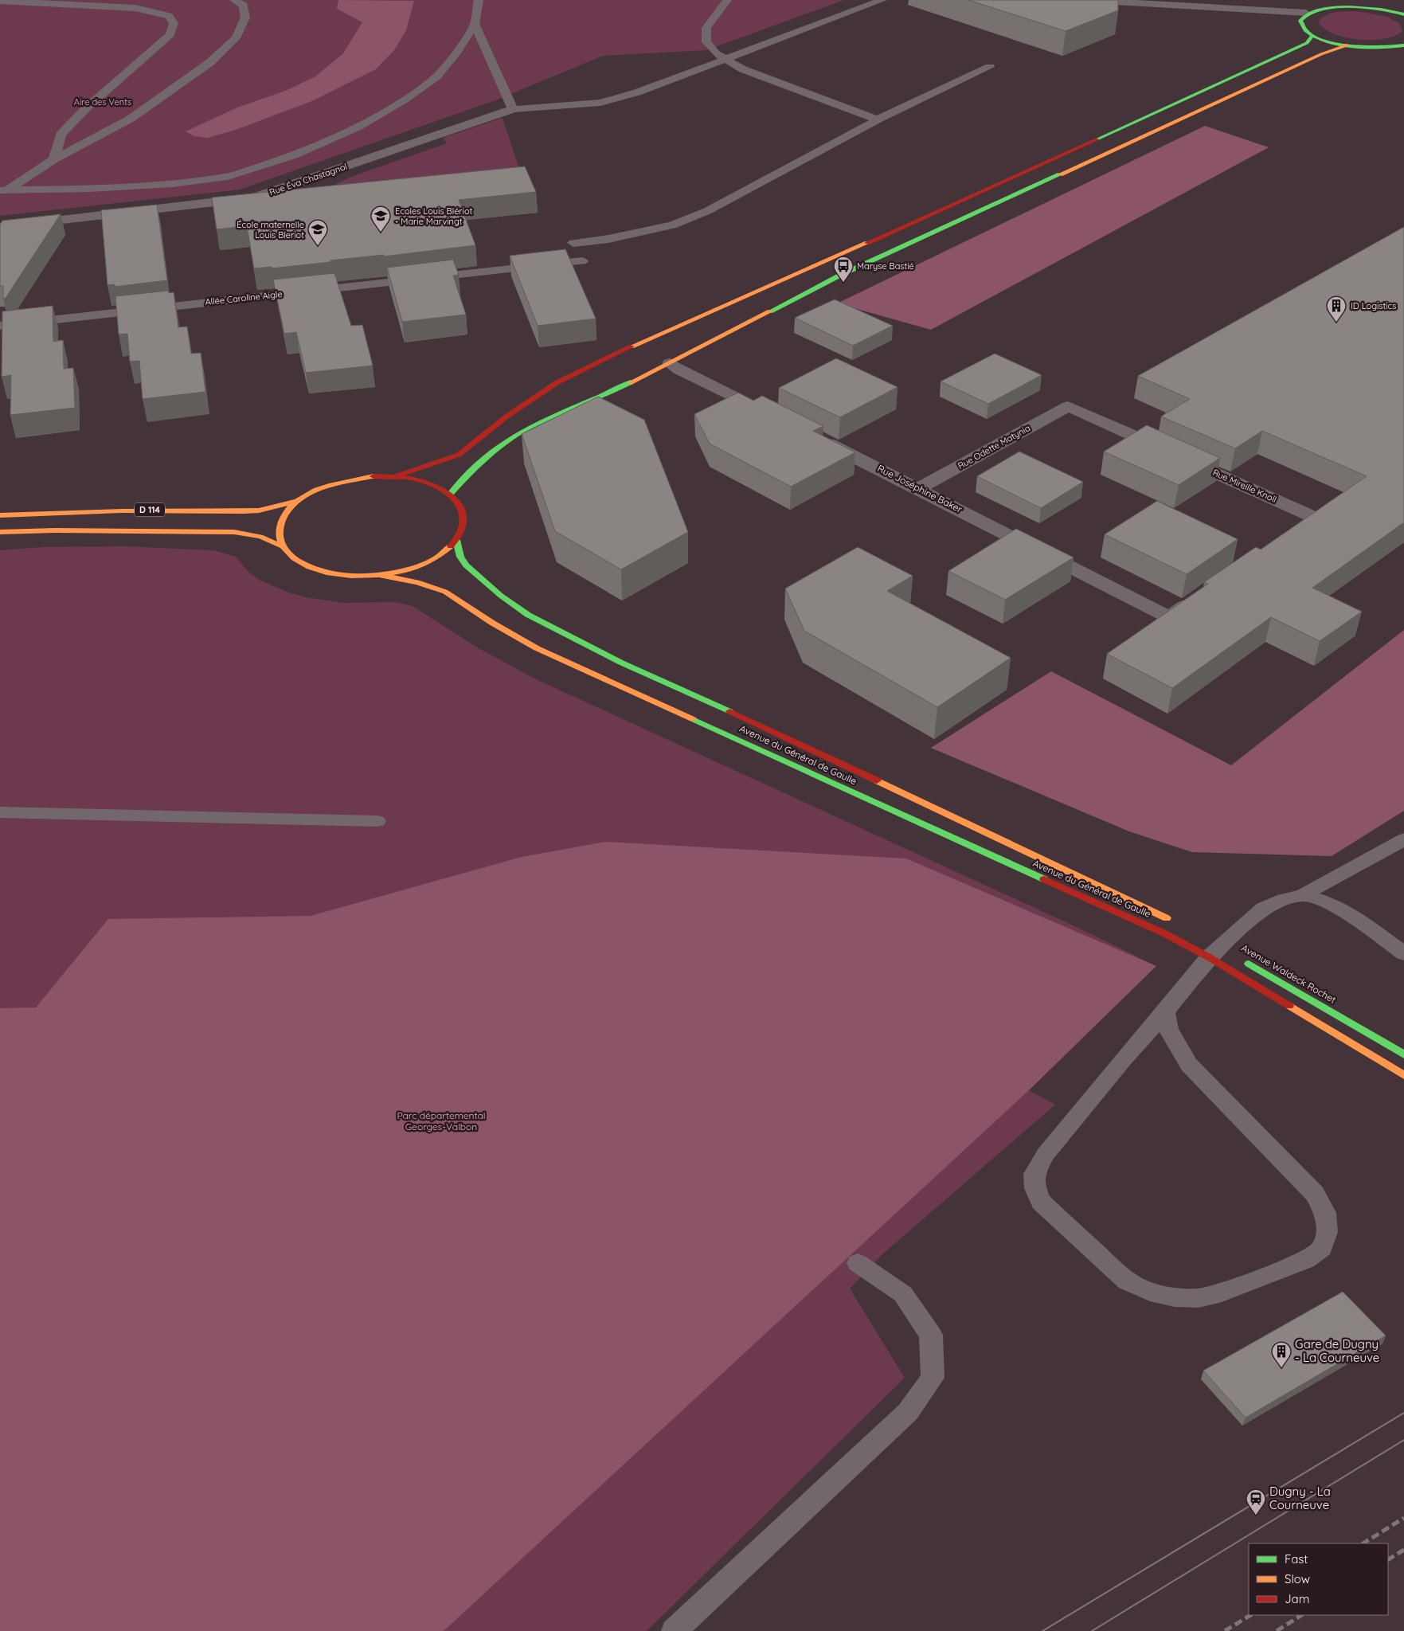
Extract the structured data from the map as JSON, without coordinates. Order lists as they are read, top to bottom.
{
  "streets": {
    "main road": ["D 114", "Avenue du Général de Gaulle", "Avenue Waldeck Rochet"],
    "street": [
      "Rue Éva Chastagnol",
      "Rue Odette Matynia",
      "Rue Mireille Knoll",
      "Rue Joséphine Baker"
    ],
    "lane": ["Allée Caroline Aigle"]
  },
  "crossings": [
    ["Rue Odette Matynia", "Rue Mireille Knoll"],
    ["Rue Odette Matynia", "Rue Joséphine Baker"]
  ],
  "parks": ["Aire des Vents", "Parc départemental Georges-Valbon"],
  "places": {
    "school or university": ["Ecoles Louis Blériot - Marie Marvingt", "École maternelle Louis Bleriot"],
    "bus stop": ["Maryse Bastié"],
    "building": ["ID Logistics", "Gare de Dugny - La Courneuve"],
    "station": ["Dugny - La Courneuve"]
  },
  "legend": ["Fast", "Slow", "Jam"]
}
